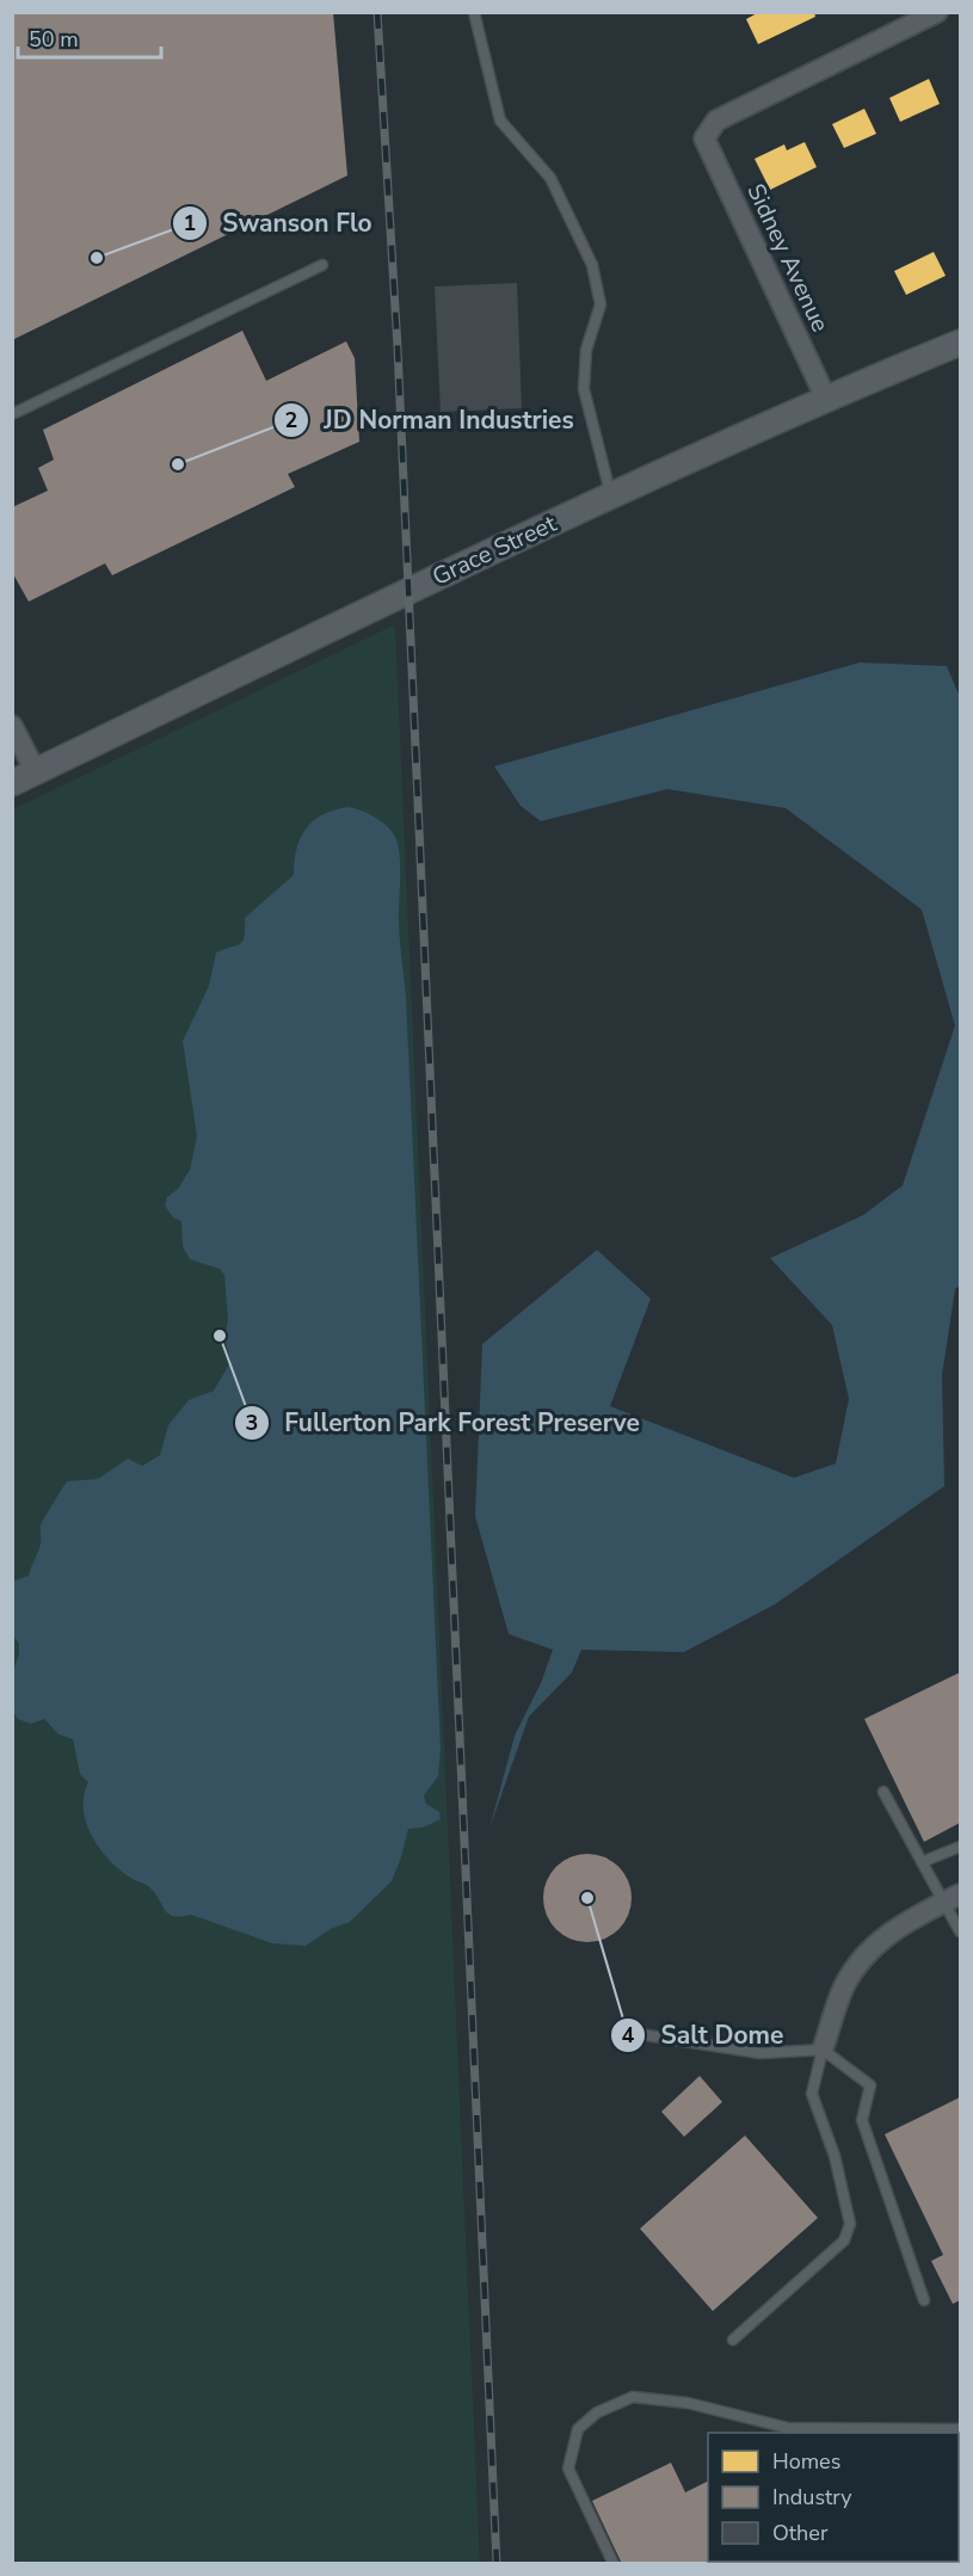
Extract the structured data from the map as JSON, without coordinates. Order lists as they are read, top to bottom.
{
  "streets": {
    "street": ["Sidney Avenue", "Grace Street"]
  },
  "crossings": [
    ["Sidney Avenue", "Grace Street"]
  ],
  "places": [
    "Swanson Flo",
    "JD Norman Industries",
    "Fullerton Park Forest Preserve",
    "Salt Dome"
  ],
  "legend": ["Homes", "Industry", "Other"],
  "scale_bar": "50 m"
}
